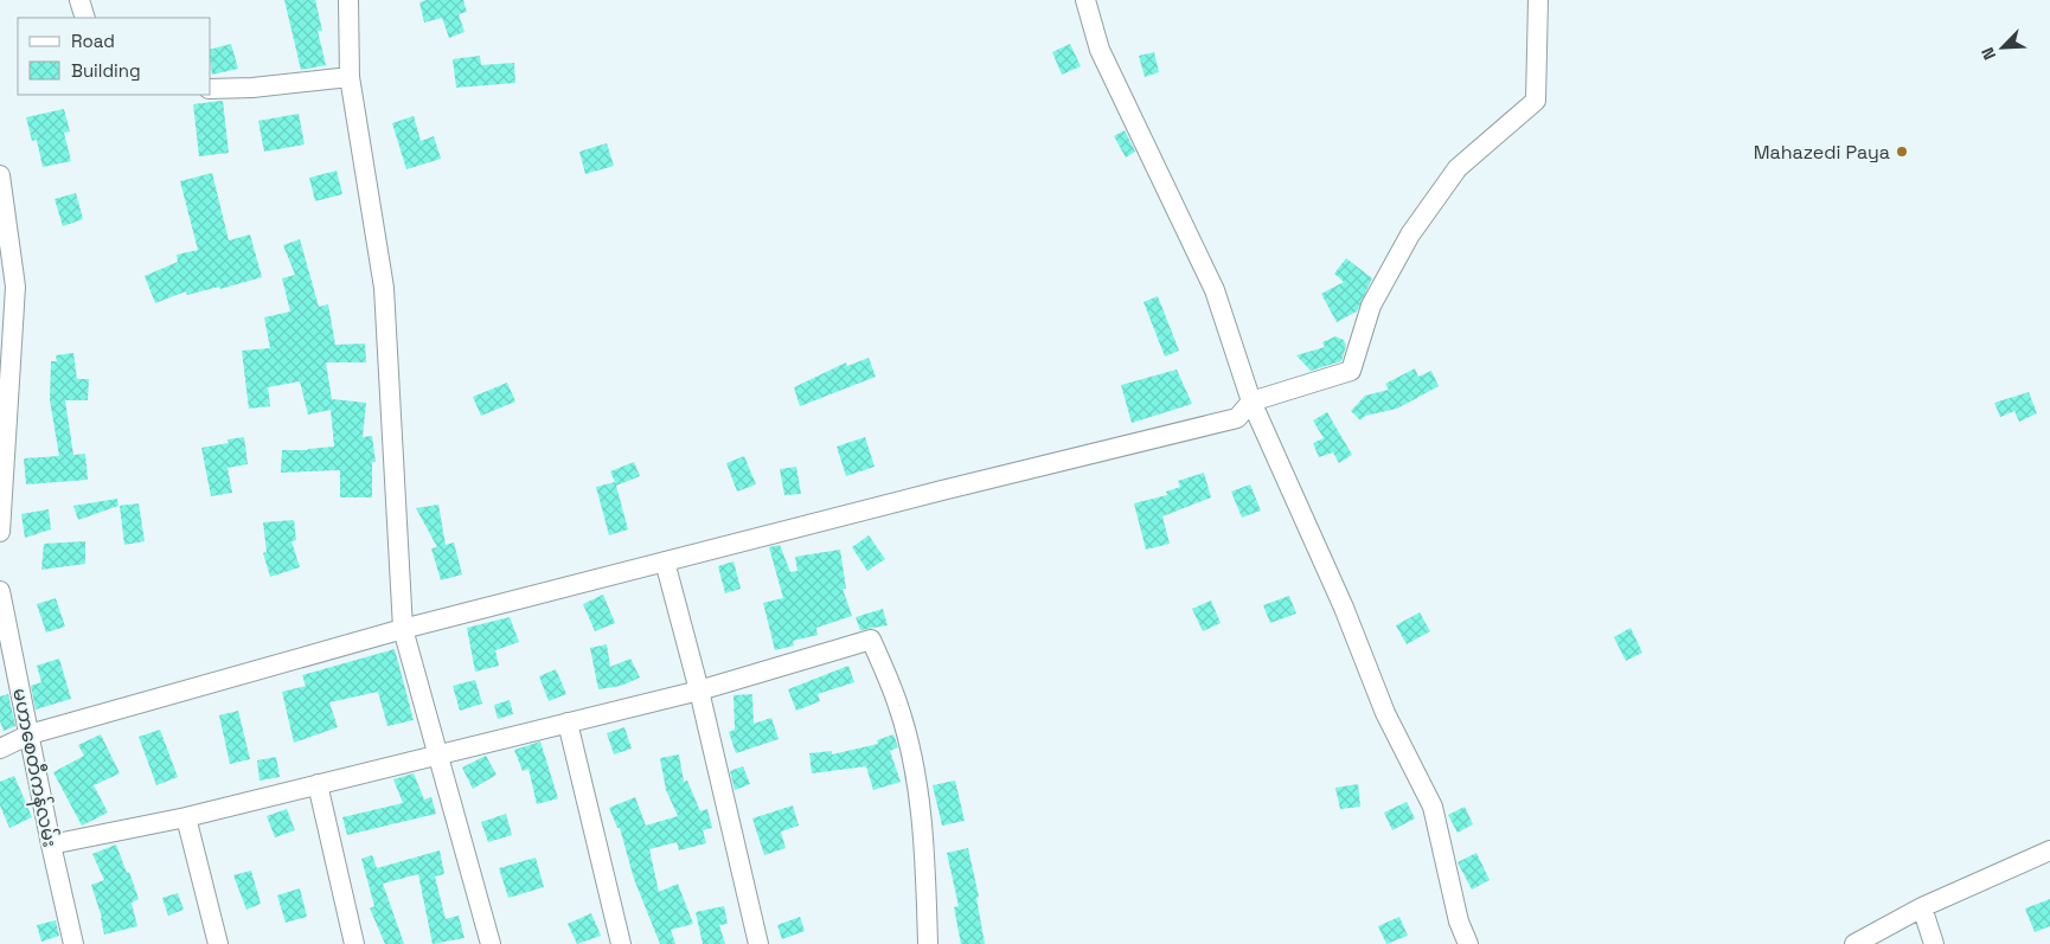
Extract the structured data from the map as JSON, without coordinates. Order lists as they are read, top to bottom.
{
  "streets": {
    "street": ["မဟာစေတီကန်လမ်း"]
  },
  "places": ["Mahazedi Paya"],
  "legend": ["Road", "Building"],
  "north": "bottom left"
}
